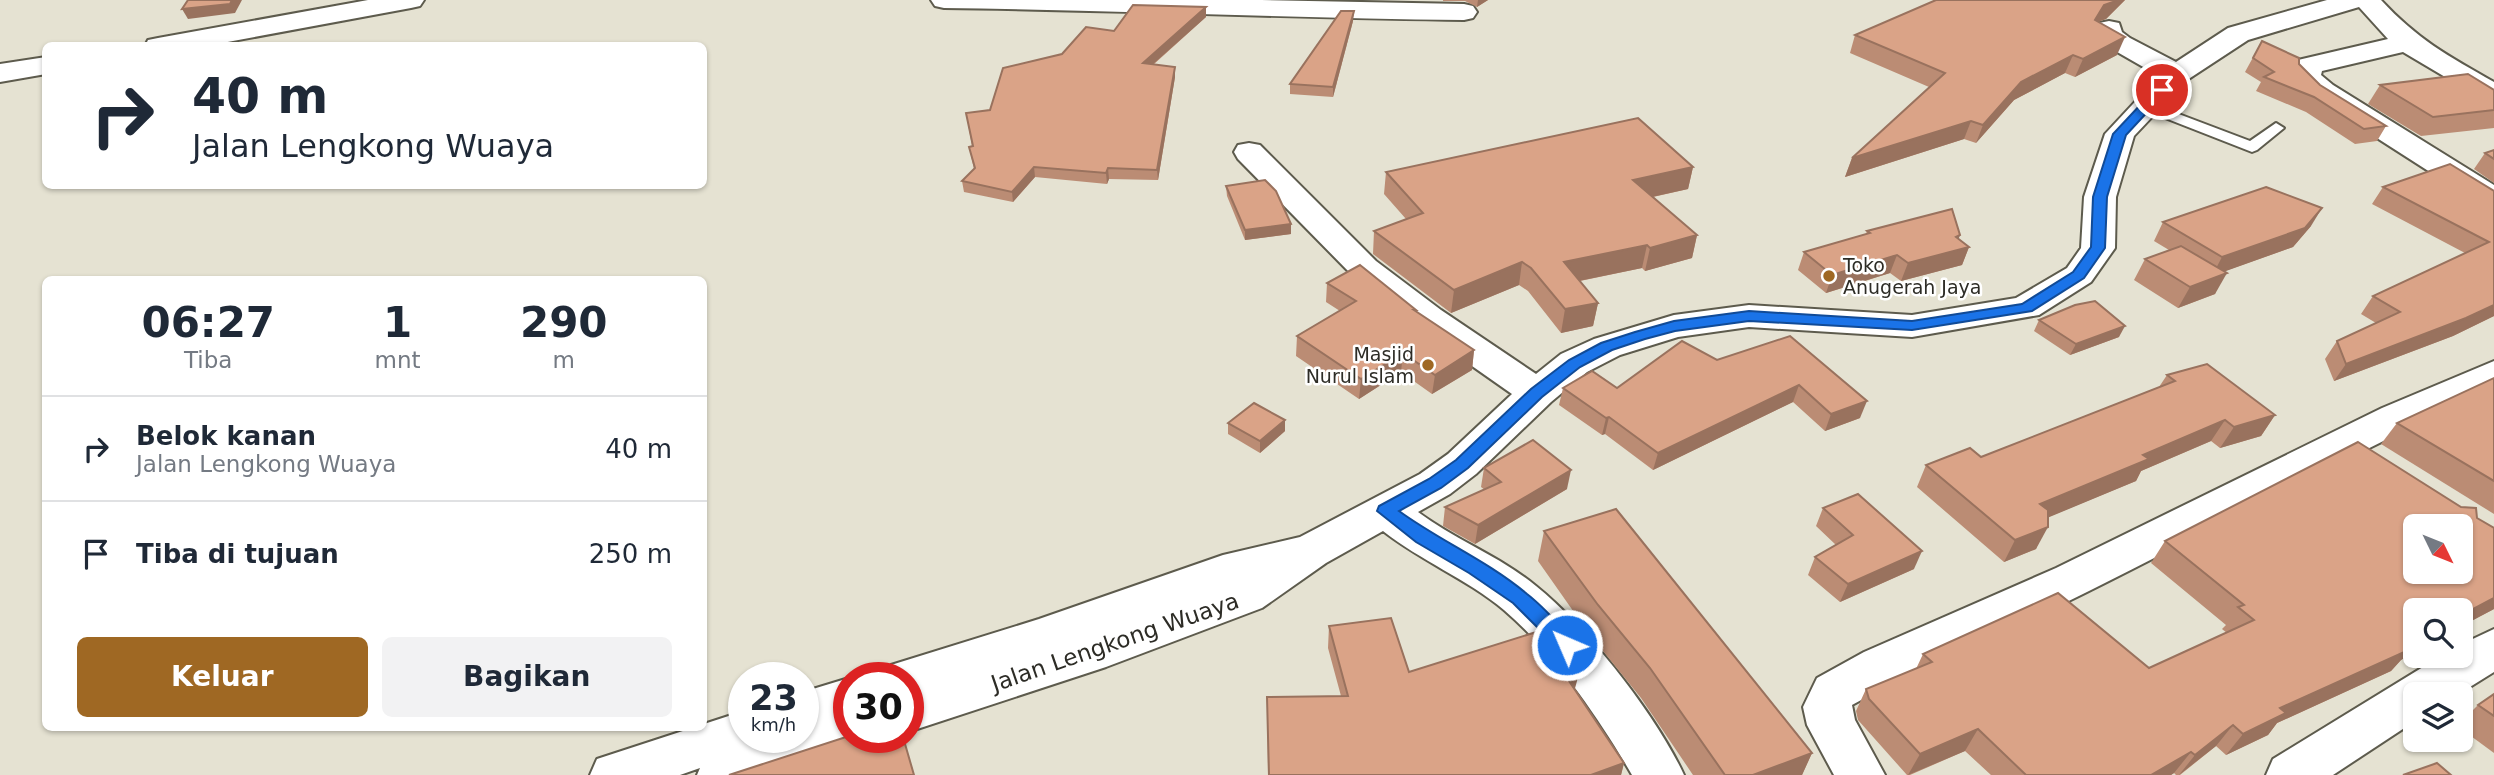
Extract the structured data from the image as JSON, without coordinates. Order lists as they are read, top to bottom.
{
  "streets": {
    "street": ["Jalan Lengkong Wuaya"]
  },
  "places": ["Toko Anugerah Jaya", "Masjid Nurul Islam"],
  "north": "bottom right",
  "page": {
    "turn": ["40 m", "Jalan Lengkong Wuaya"],
    "eta": [
      "06:27",
      "Tiba",
      "1",
      "mnt",
      "290",
      "m"
    ],
    "list": [
      {
        "name": "Belok kanan",
        "note": "Jalan Lengkong Wuaya",
        "value": "40 m"
      },
      {
        "name": "Tiba di tujuan",
        "value": "250 m"
      }
    ],
    "buttons": ["Keluar", "Bagikan"],
    "speed": "23 km/h",
    "limit": "30"
  }
}
